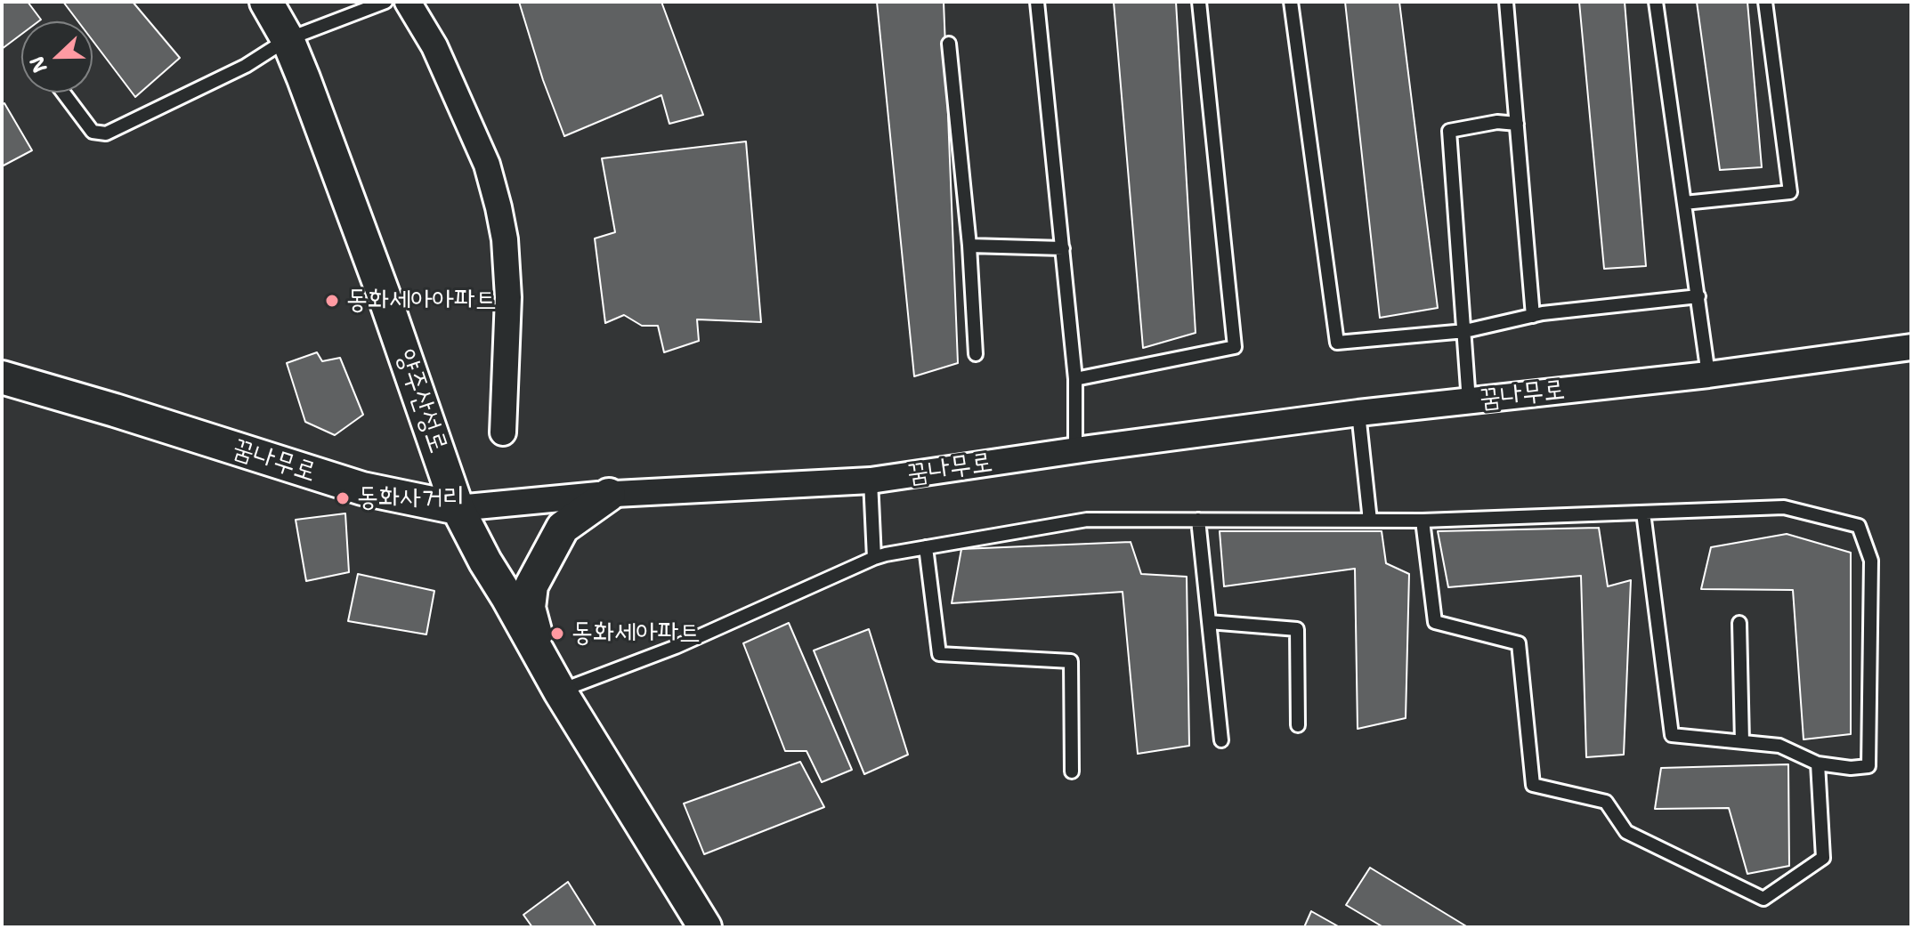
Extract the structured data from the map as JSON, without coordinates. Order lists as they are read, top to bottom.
{
  "streets": {
    "street": ["꿈나무로", "양주산성로"]
  },
  "crossings": [
    ["꿈나무로", "양주산성로"]
  ],
  "places": ["동화세아아파트", "동화사거리", "동화세아파트"],
  "north": "left"
}
